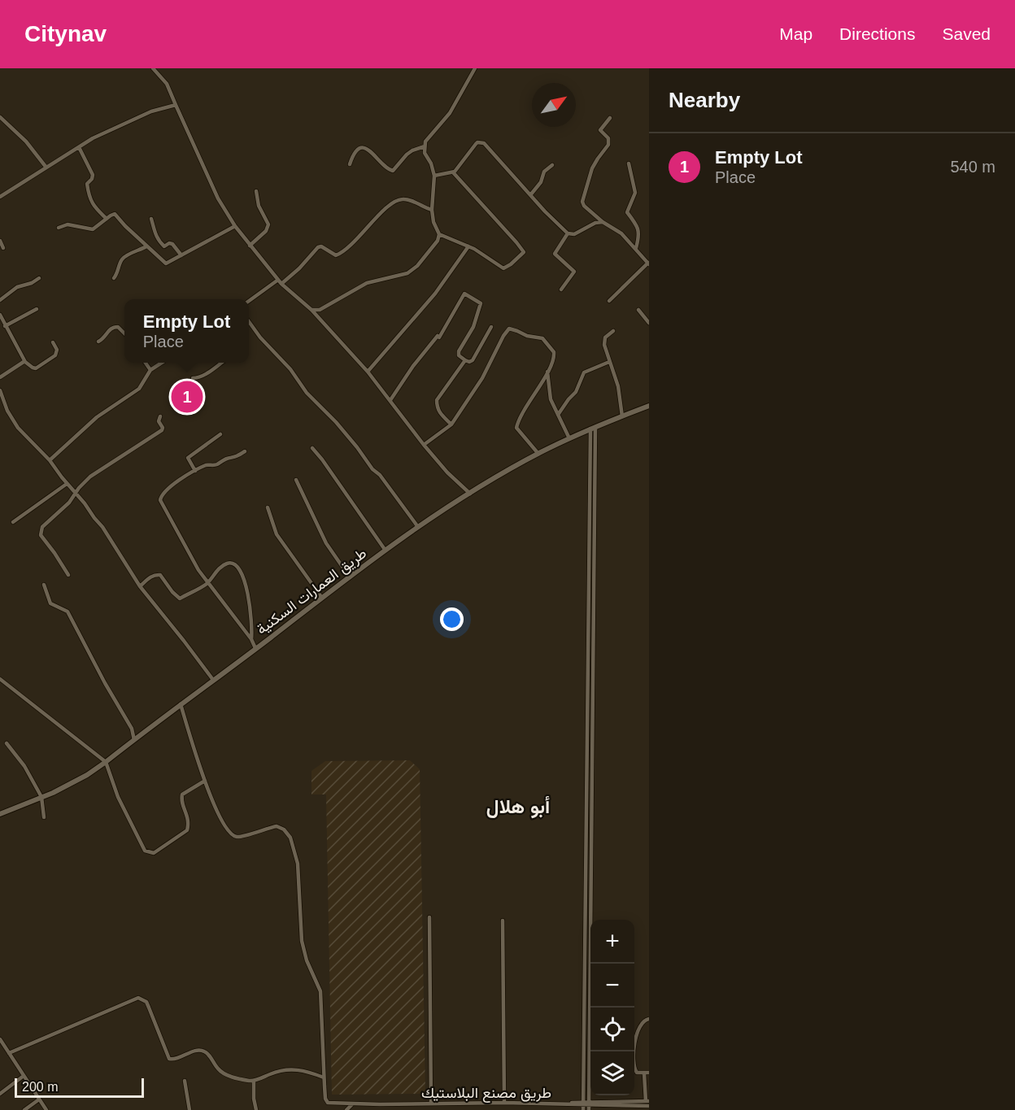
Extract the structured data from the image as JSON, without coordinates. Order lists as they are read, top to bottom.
{
  "streets": {
    "main road": ["طريق العمارات السكنية"],
    "street": ["طريق مصنع البلاستيك"]
  },
  "districts": ["أبو هلال"],
  "scale_bar": "200 m",
  "north": "top right",
  "page": {
    "header": "Citynav",
    "nav": ["Map", "Directions", "Saved"],
    "heading": "Nearby",
    "list": [
      {
        "mark": "1",
        "name": "Empty Lot",
        "note": "Place",
        "value": "540 m"
      }
    ],
    "popup": ["Empty Lot", "Place"],
    "pins": "1",
    "map_buttons": ["+", "−"],
    "scale": "200 m"
  }
}
